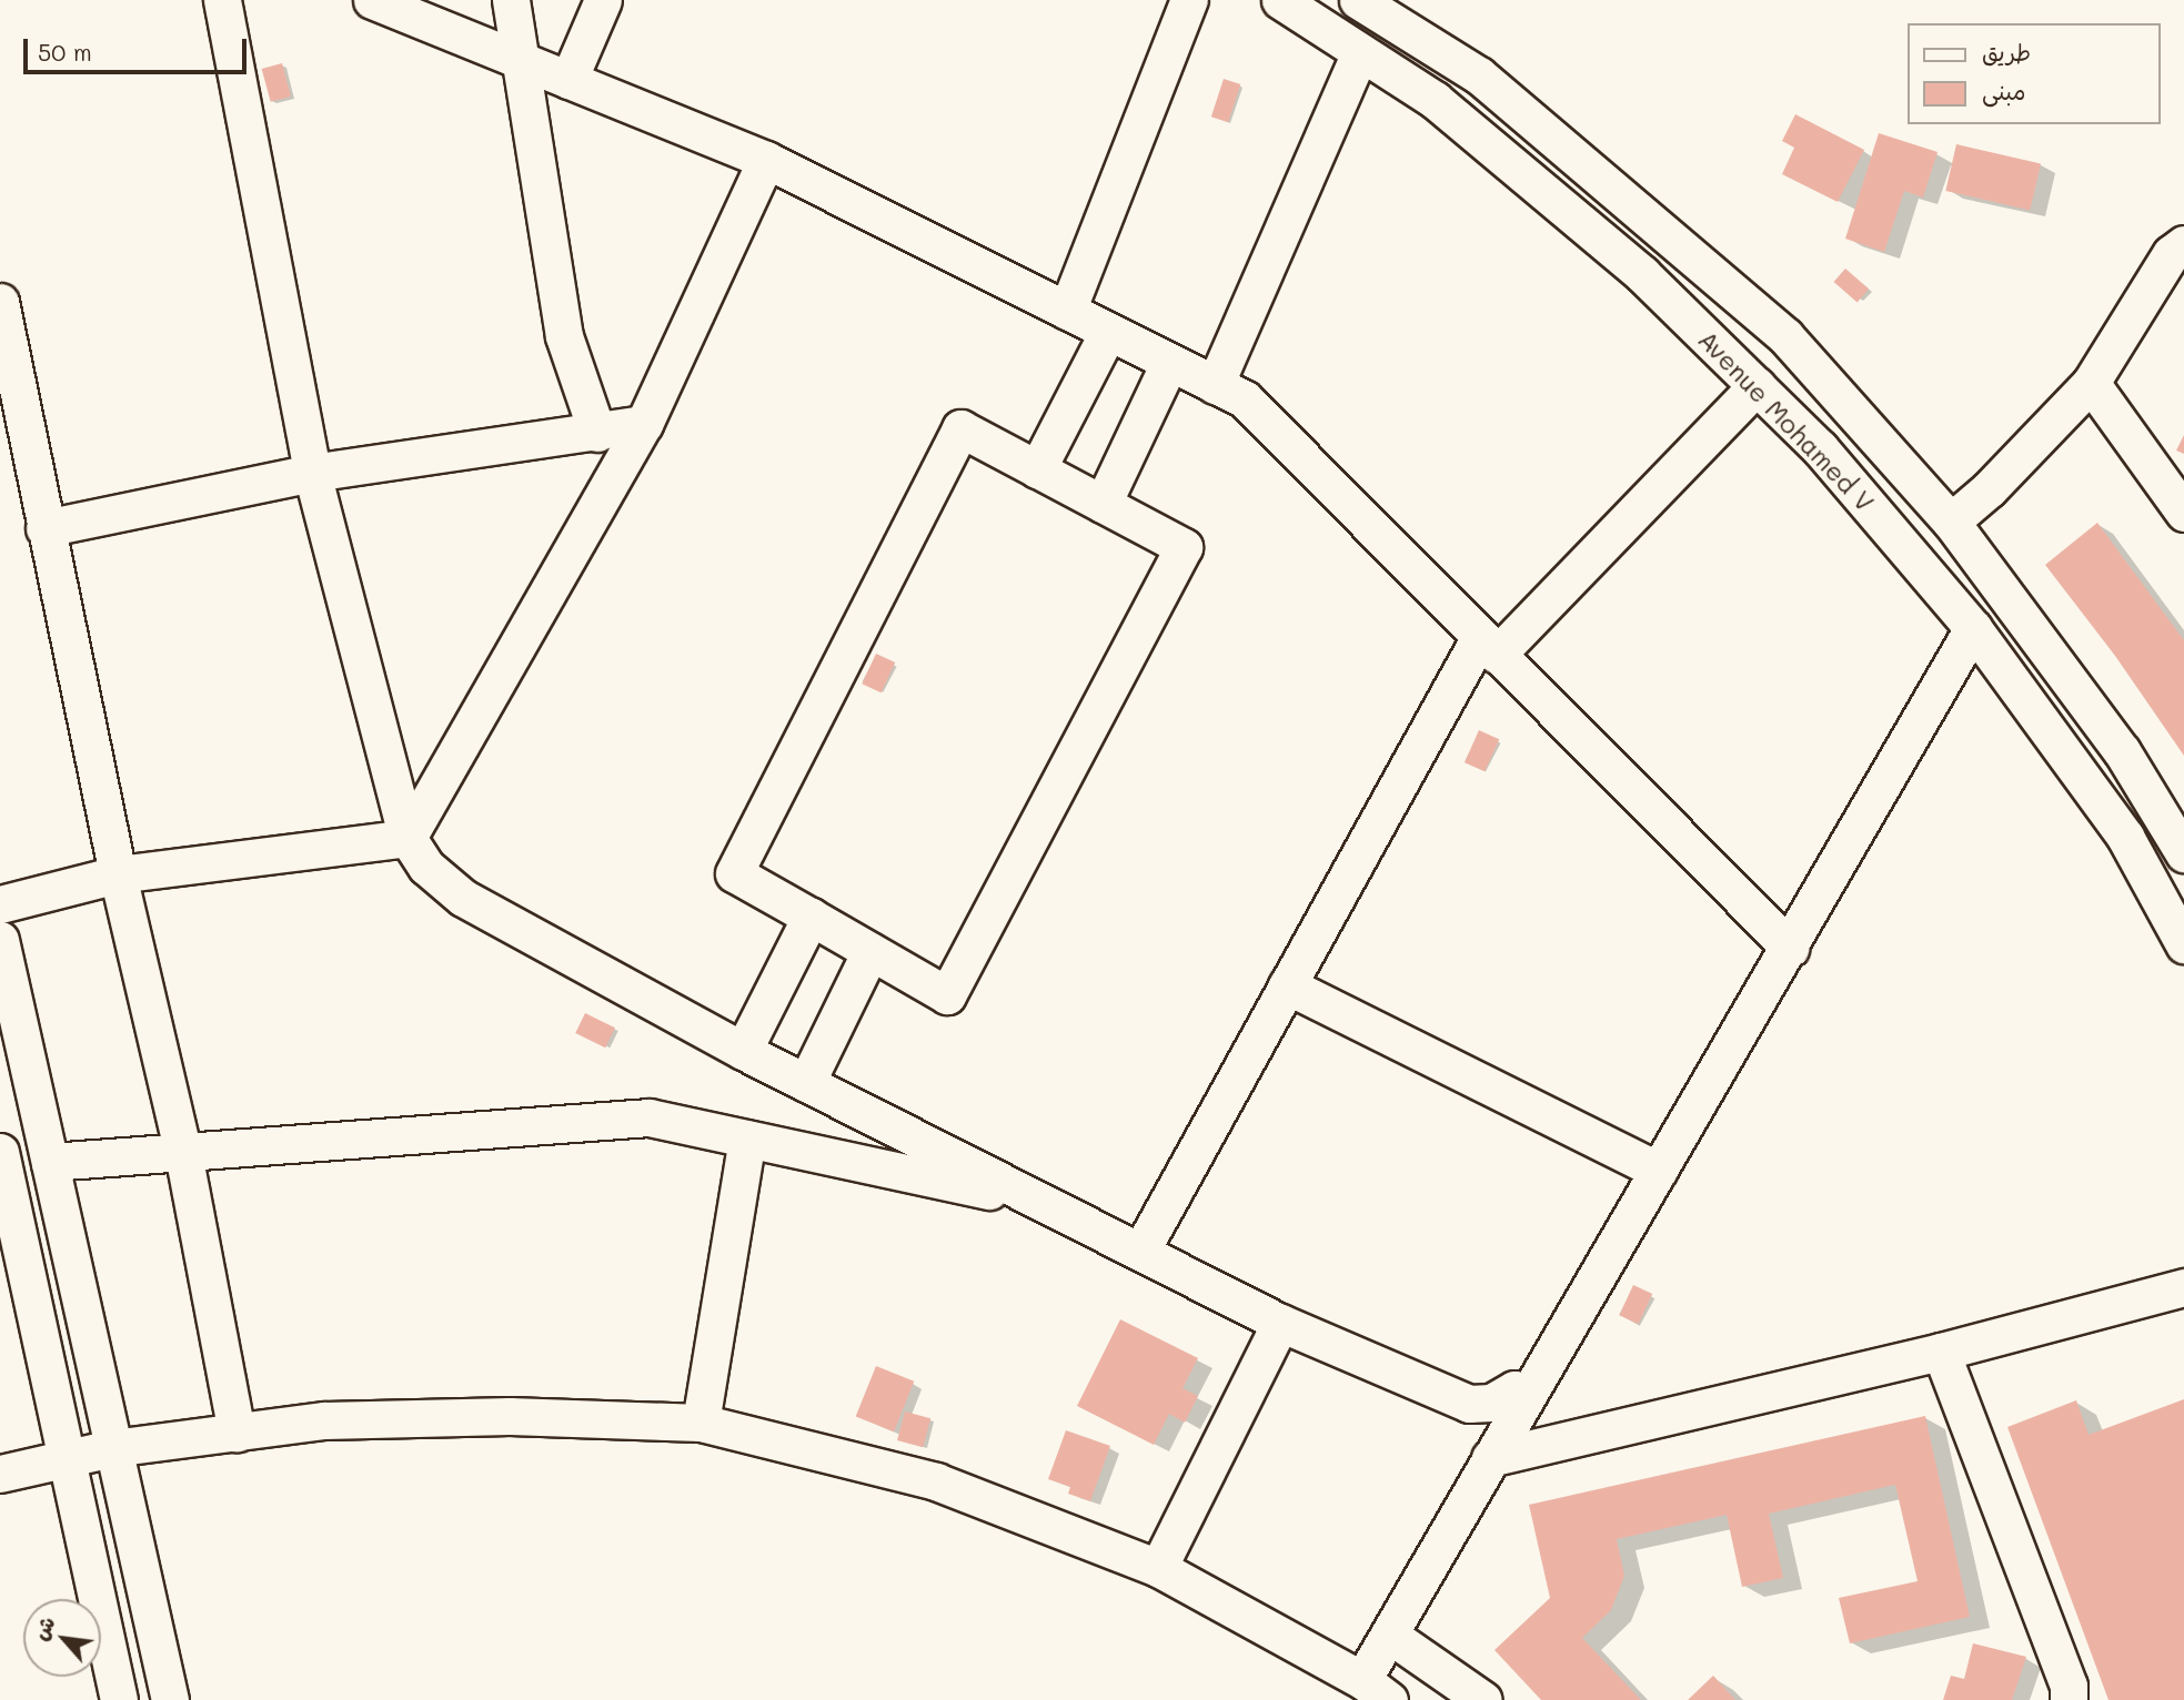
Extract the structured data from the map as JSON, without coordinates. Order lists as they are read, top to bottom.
{
  "streets": {
    "street": ["Avenue Mohamed V"]
  },
  "legend": ["طريق", "مبنى"],
  "scale_bar": "50 m",
  "north": "top left"
}
